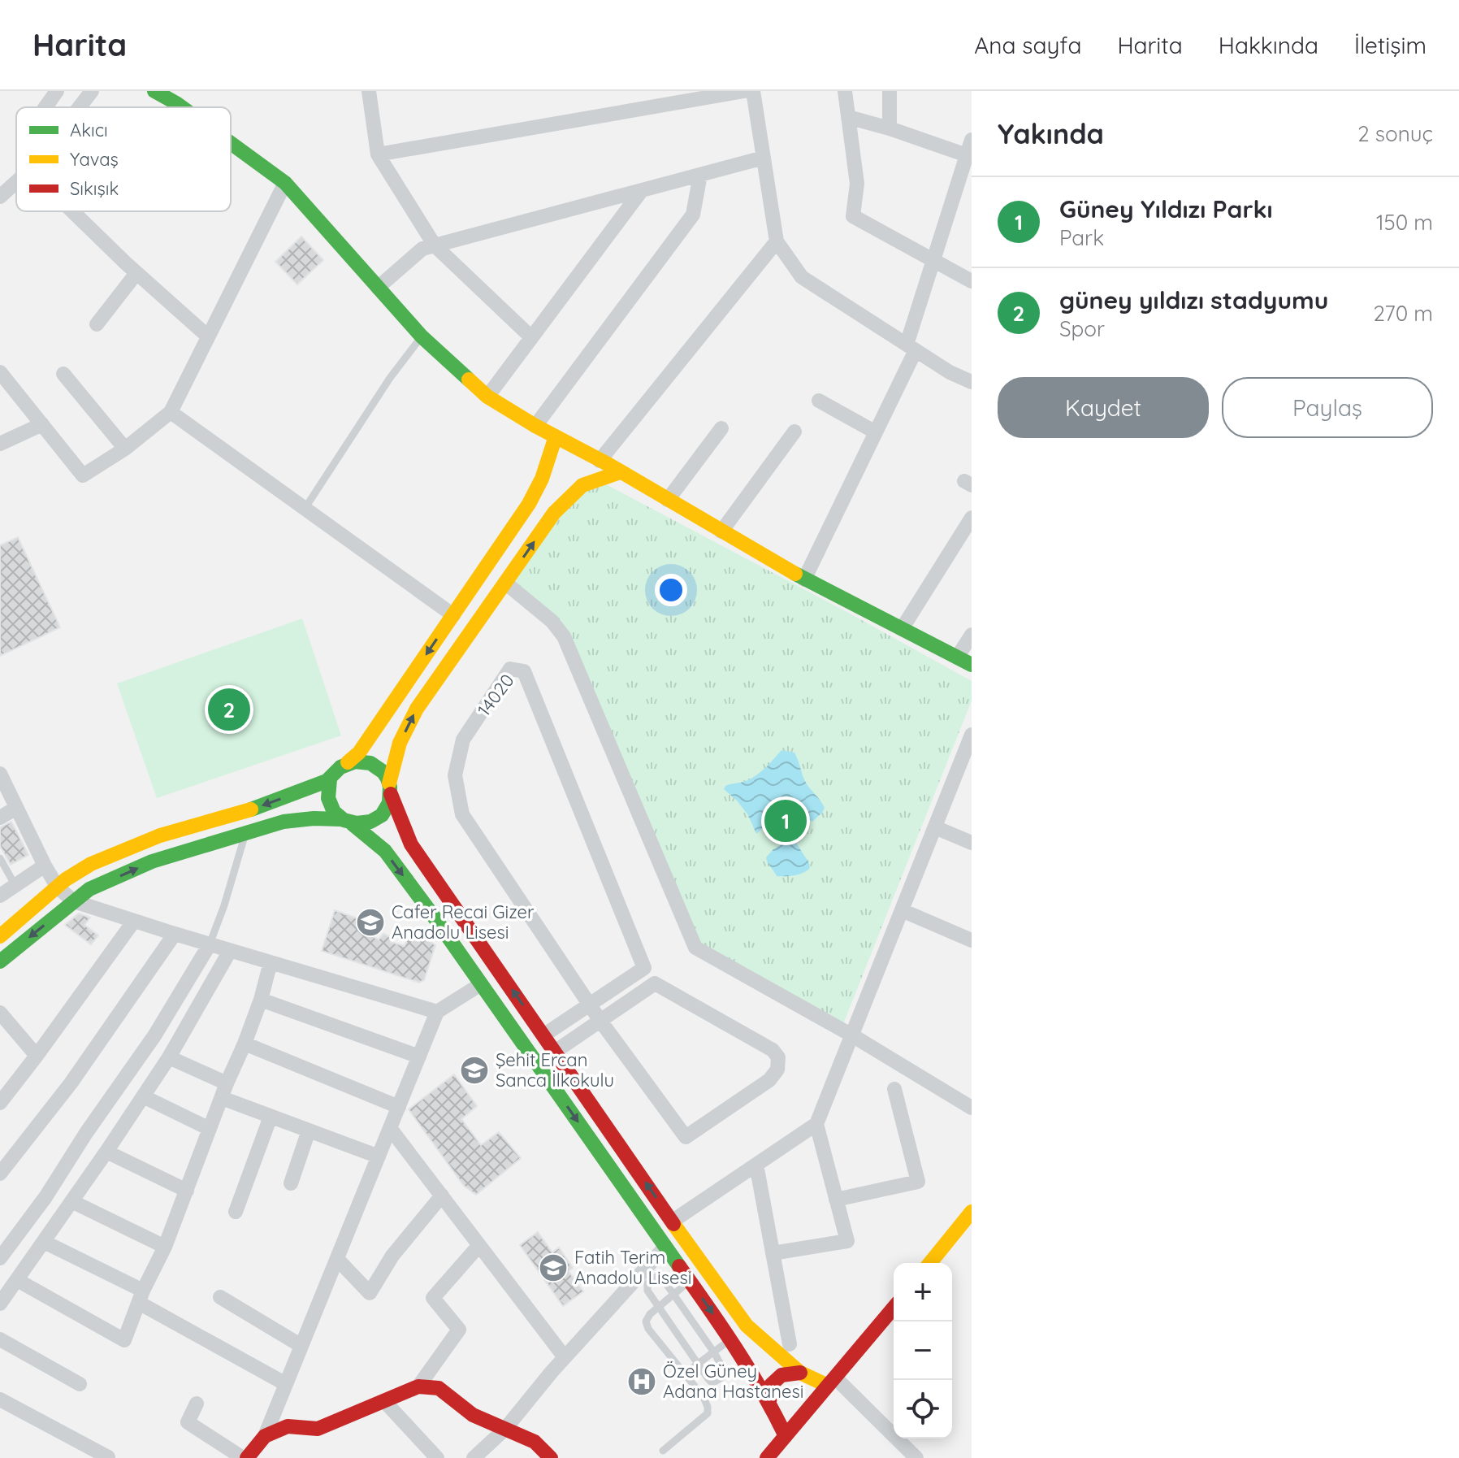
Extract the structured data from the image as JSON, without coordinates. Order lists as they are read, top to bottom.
{
  "streets": {
    "street": ["14020"]
  },
  "places": {
    "school or university": ["Cafer Recai Gizer Anadolu Lisesi", "Şehit Ercan Sanca İlkokulu", "Fatih Terim Anadolu Lisesi"],
    "hospital": ["Özel Güney Adana Hastanesi"]
  },
  "legend": ["Akıcı", "Yavaş", "Sıkışık"],
  "page": {
    "header": "Harita",
    "nav": [
      "Ana sayfa",
      "Harita",
      "Hakkında",
      "İletişim"
    ],
    "heading": ["Yakında", "2 sonuç"],
    "list": [
      {
        "mark": "1",
        "name": "Güney Yıldızı Parkı",
        "note": "Park",
        "value": "150 m"
      },
      {
        "mark": "2",
        "name": "güney yıldızı stadyumu",
        "note": "Spor",
        "value": "270 m"
      }
    ],
    "buttons": ["Kaydet", "Paylaş"],
    "pins": ["2", "1"],
    "map_buttons": ["+", "−"]
  }
}
